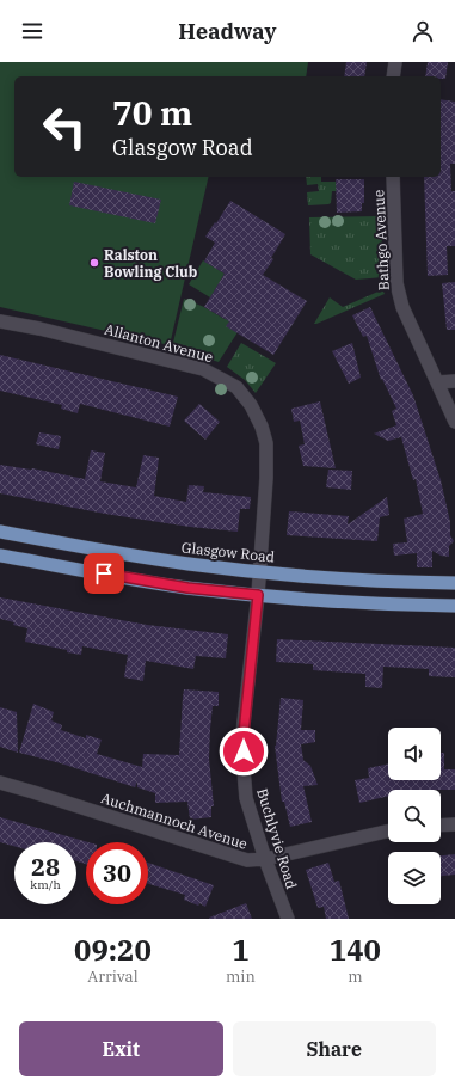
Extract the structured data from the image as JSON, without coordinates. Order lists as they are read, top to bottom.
{
  "streets": {
    "main road": ["Glasgow Road"],
    "street": [
      "Bathgo Avenue",
      "Allanton Avenue",
      "Auchmannoch Avenue",
      "Buchlyvie Road"
    ]
  },
  "crossings": [
    ["Allanton Avenue", "Glasgow Road"],
    ["Allanton Avenue", "Buchlyvie Road"],
    ["Auchmannoch Avenue", "Buchlyvie Road"]
  ],
  "places": ["Ralston Bowling Club"],
  "page": {
    "header": "Headway",
    "turn": ["70 m", "Glasgow Road"],
    "speed": "28 km/h",
    "limit": "30",
    "eta": [
      "09:20",
      "Arrival",
      "1",
      "min",
      "140",
      "m"
    ],
    "buttons": ["Exit", "Share"]
  }
}
